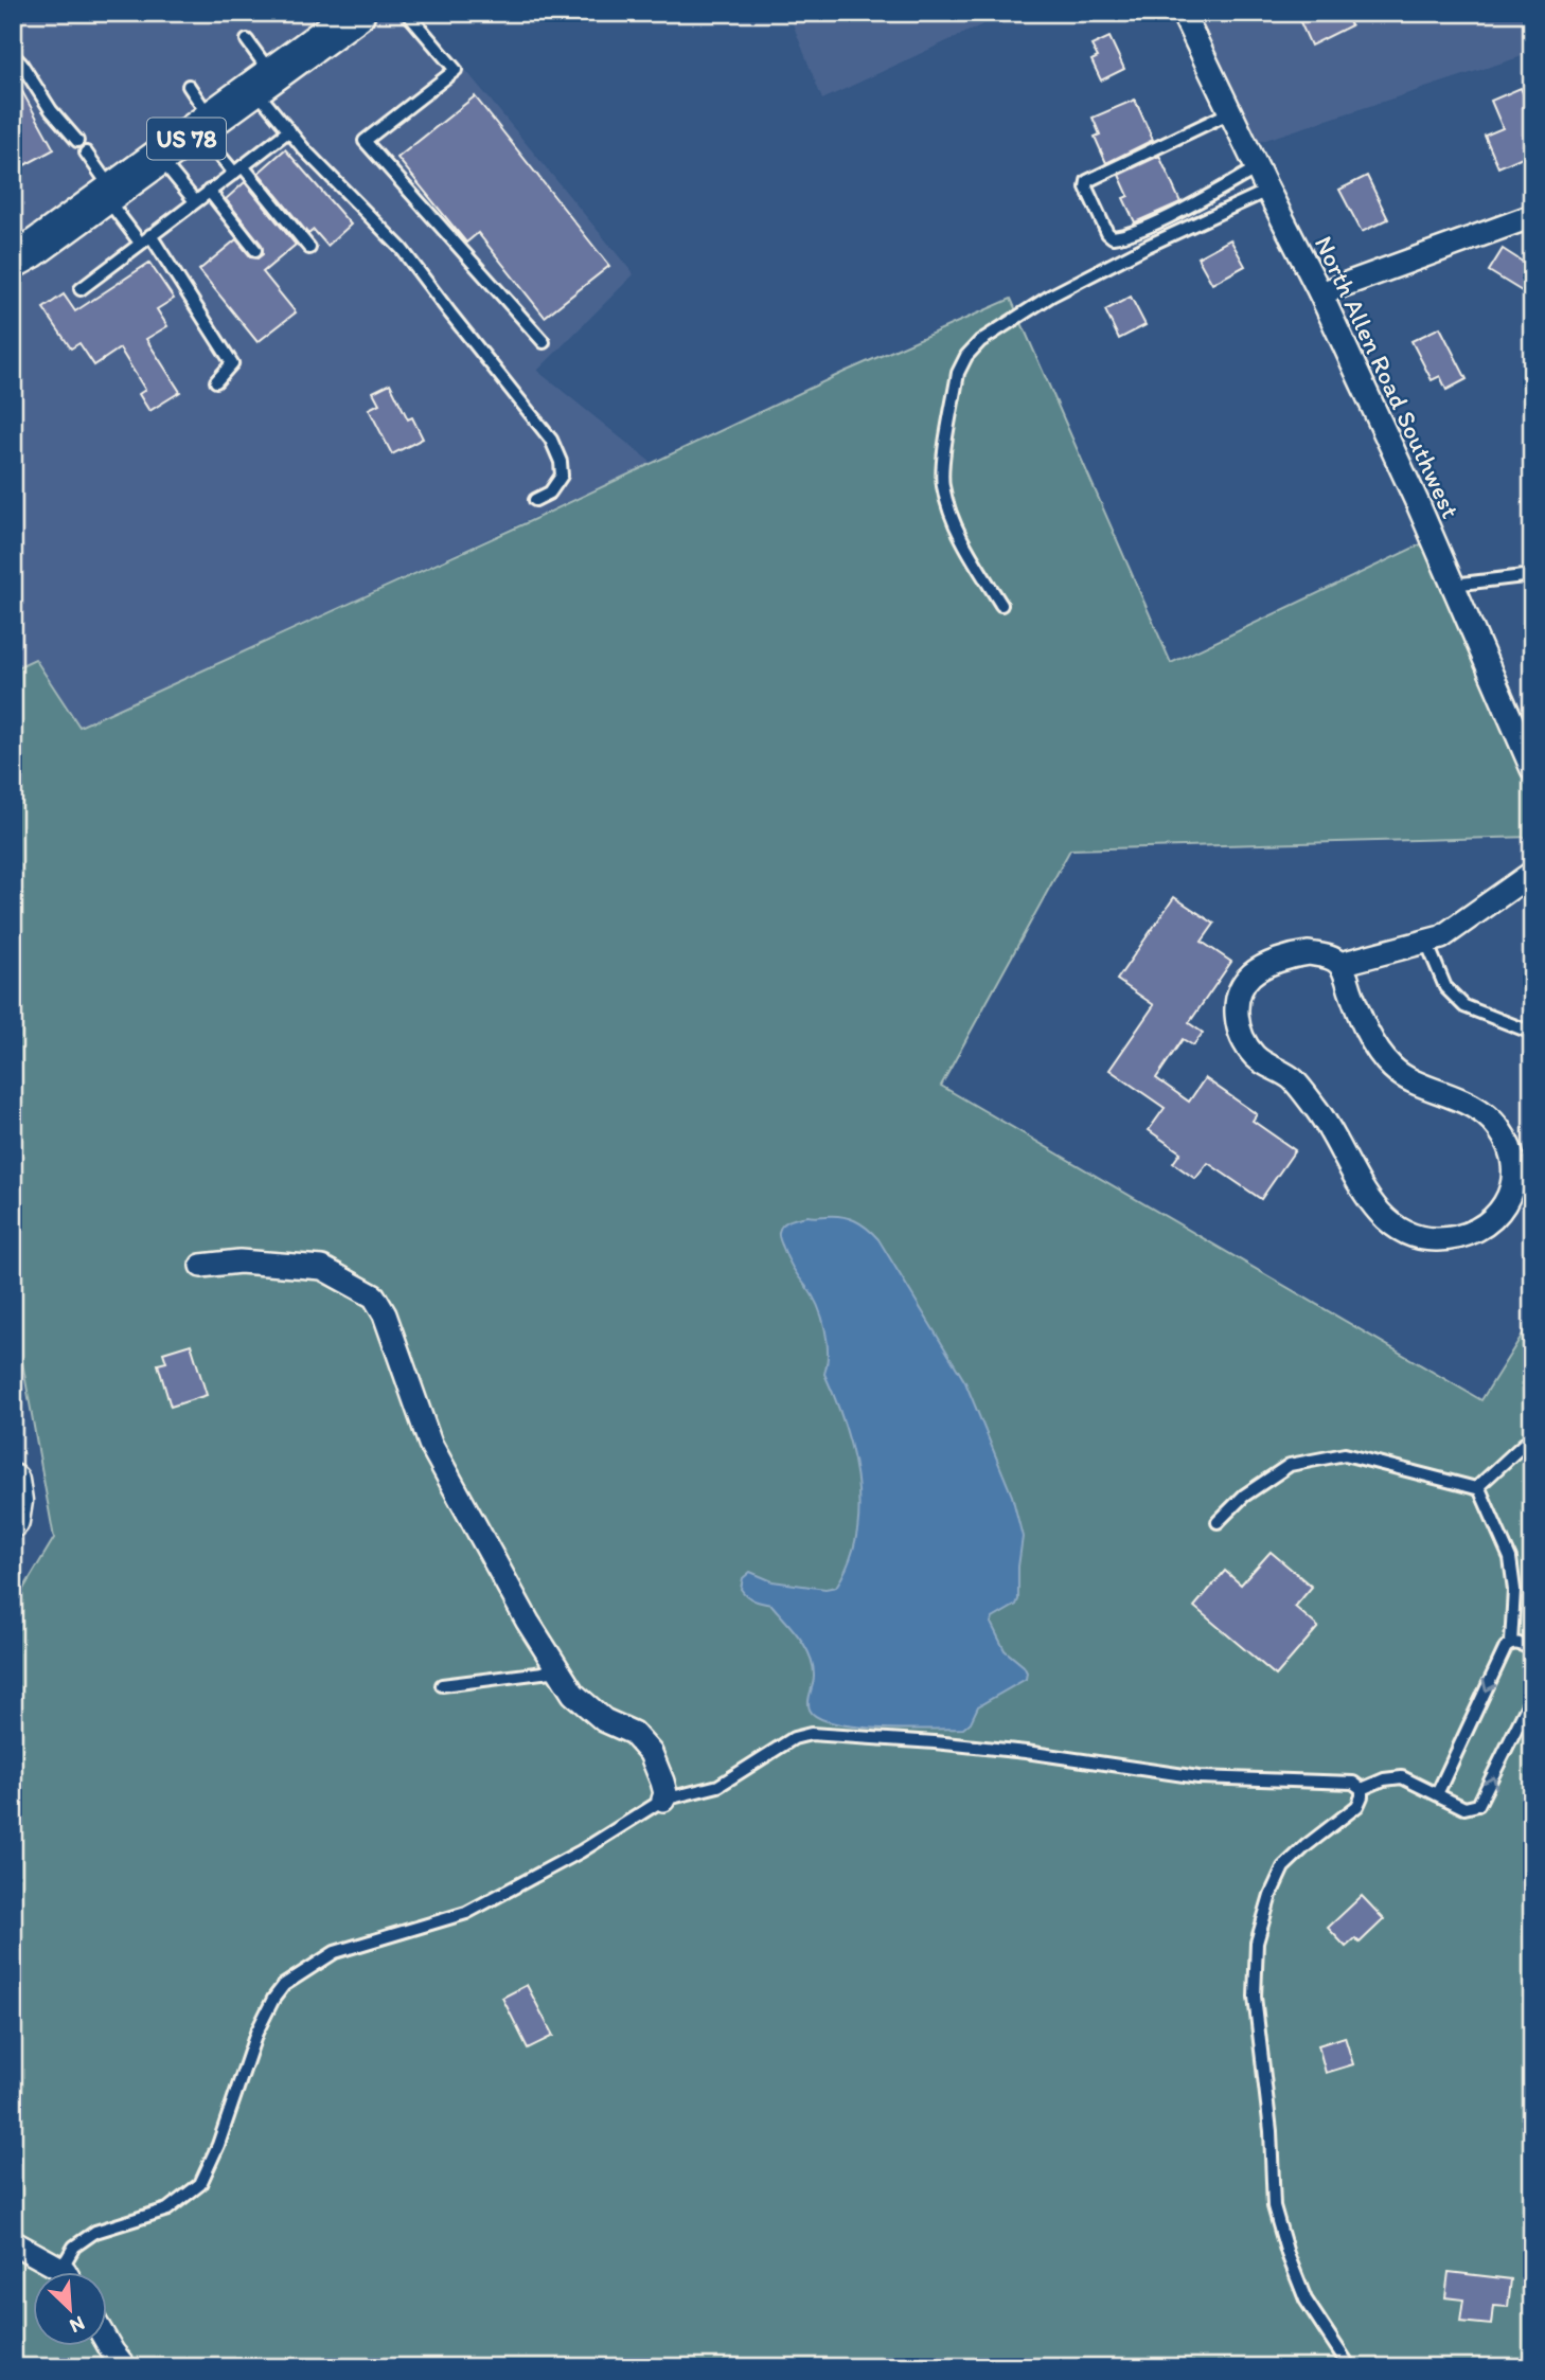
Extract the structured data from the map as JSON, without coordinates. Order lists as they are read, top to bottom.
{
  "streets": {
    "main road": ["US 78"],
    "street": ["North Allen Road Southwest"]
  },
  "north": "bottom right"
}
